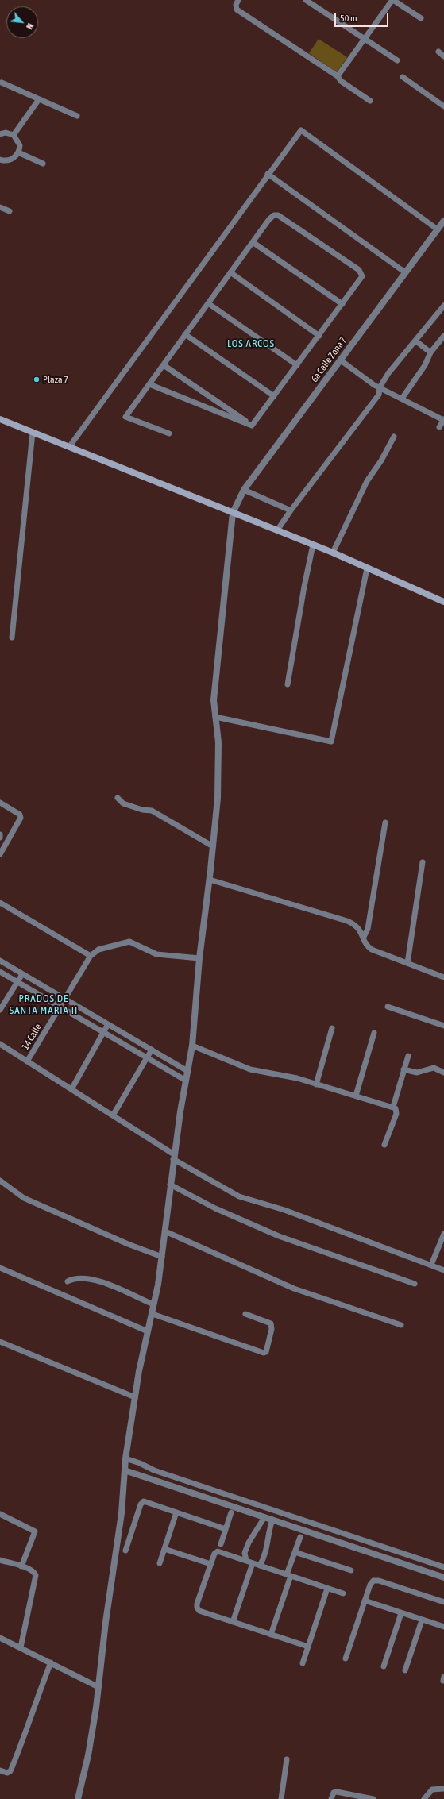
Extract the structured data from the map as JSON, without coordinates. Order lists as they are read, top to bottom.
{
  "streets": {
    "street": ["6a Calle Zona 7", "14 Calle"]
  },
  "districts": ["LOS ARCOS", "PRADOS DE SANTA MARIA II"],
  "places": ["Plaza 7"],
  "scale_bar": "50 m",
  "north": "bottom right"
}
